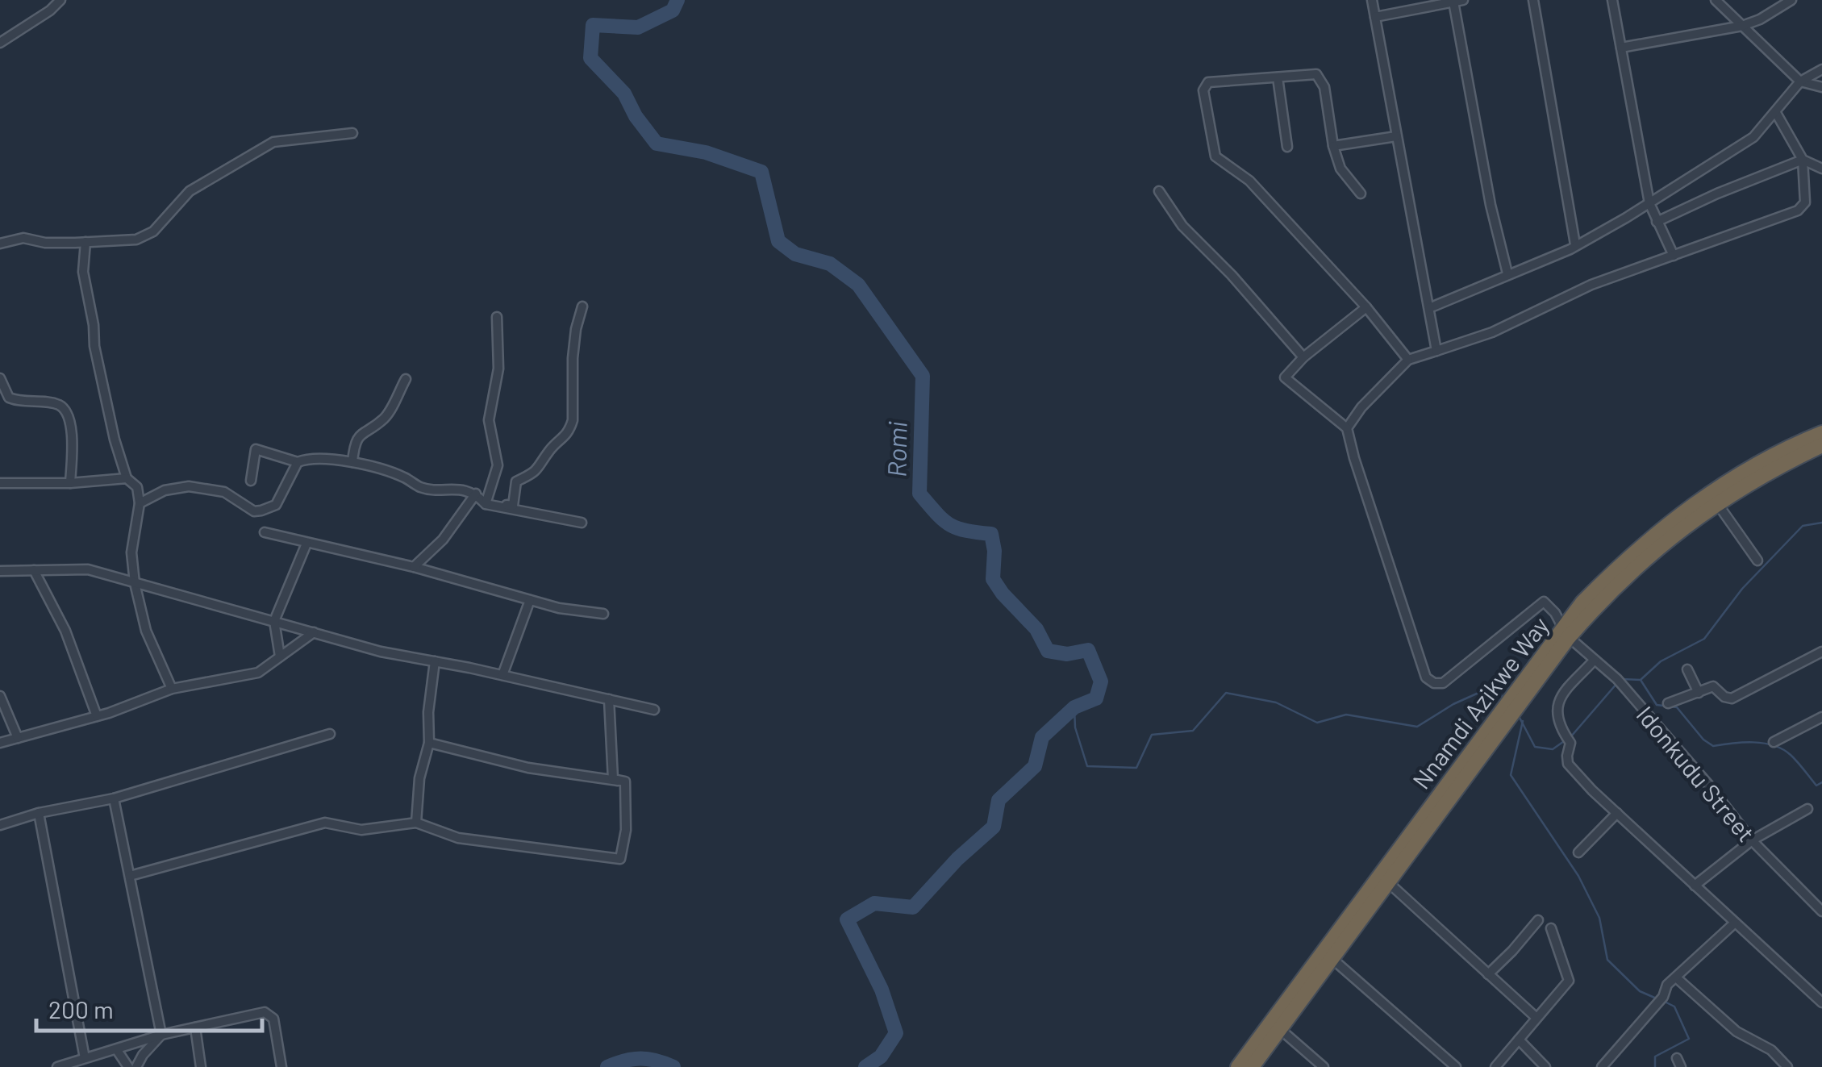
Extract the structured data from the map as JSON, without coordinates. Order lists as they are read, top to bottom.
{
  "streets": {
    "highway": ["Nnamdi Azikwe Way"],
    "street": ["Idonkudu Street"]
  },
  "crossings": [
    ["Nnamdi Azikwe Way", "Idonkudu Street"]
  ],
  "water": ["Romi"],
  "scale_bar": "200 m"
}
